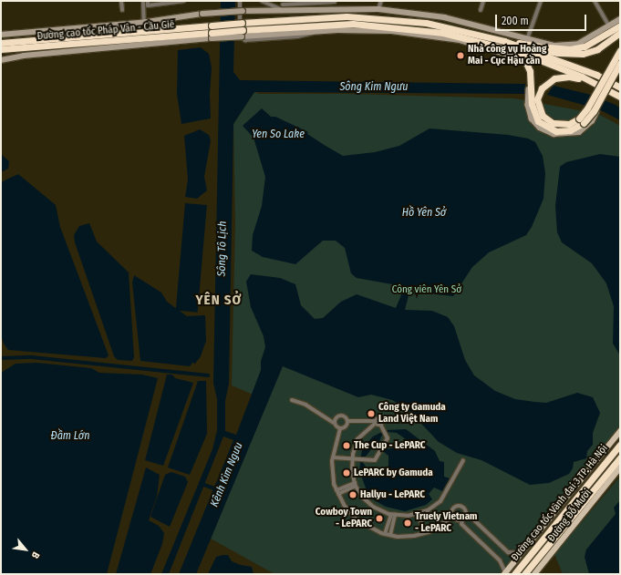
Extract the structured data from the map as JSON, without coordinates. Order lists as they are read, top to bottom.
{
  "streets": {
    "highway": ["Đường cao tốc Pháp Vân - Cầu Giẽ", "Đường cao tốc Vành đai 3 TP. Hà Nội"],
    "main road": ["Đường Đỗ Mười"]
  },
  "districts": ["YÊN SỞ"],
  "water": [
    "Sông Kim Ngưu",
    "Yen So Lake",
    "Hồ Yên Sở",
    "Sông Tô Lịch",
    "Đầm Lớn",
    "Kênh Kim Ngưu"
  ],
  "parks": ["Công viên Yên Sở"],
  "places": [
    "Nhà công vụ Hoàng Mai - Cục Hậu cần",
    "Công ty Gamuda Land Việt Nam",
    "The Cup - LePARC",
    "LePARC by Gamuda",
    "Hallyu - LePARC",
    "Cowboy Town - LePARC",
    "Truely Vietnam - LePARC"
  ],
  "scale_bar": "200 m",
  "north": "bottom right"
}
